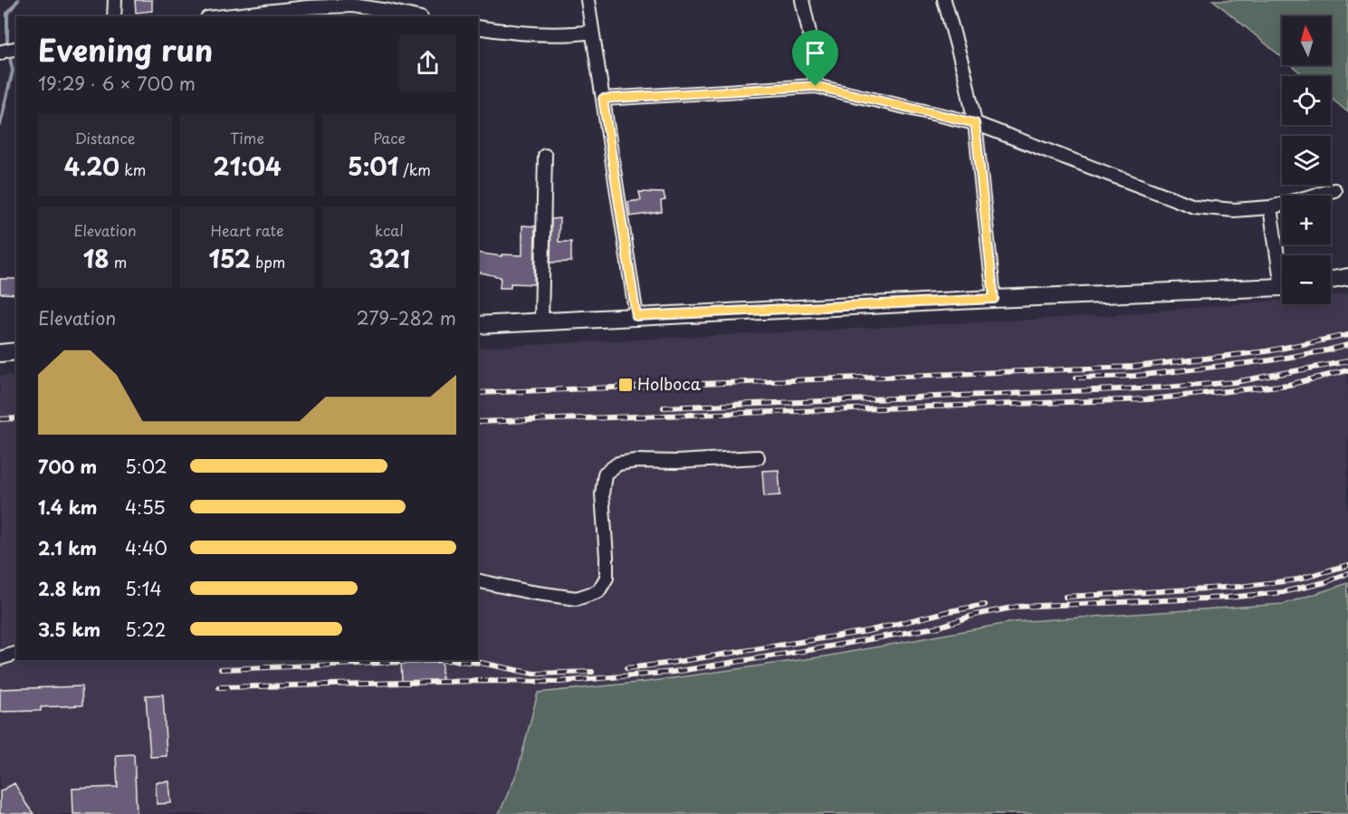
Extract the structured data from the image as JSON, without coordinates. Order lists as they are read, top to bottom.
{
  "places": {
    "transit": ["Holboca"]
  },
  "north": "top",
  "page": {
    "map_buttons": ["+", "−"],
    "heading": ["Evening run", "19:29 · 6 × 700 m"],
    "stats": [
      ["Distance", "4.20 km"],
      ["Time", "21:04"],
      ["Pace", "5:01 /km"],
      ["Elevation", "18 m"],
      ["Heart rate", "152 bpm"],
      ["kcal", "321"]
    ],
    "chart": ["Elevation", "279–282 m"],
    "list": [
      {
        "name": "700 m",
        "note": "5:02"
      },
      {
        "name": "1.4 km",
        "note": "4:55"
      },
      {
        "name": "2.1 km",
        "note": "4:40"
      },
      {
        "name": "2.8 km",
        "note": "5:14"
      },
      {
        "name": "3.5 km",
        "note": "5:22"
      }
    ]
  }
}
